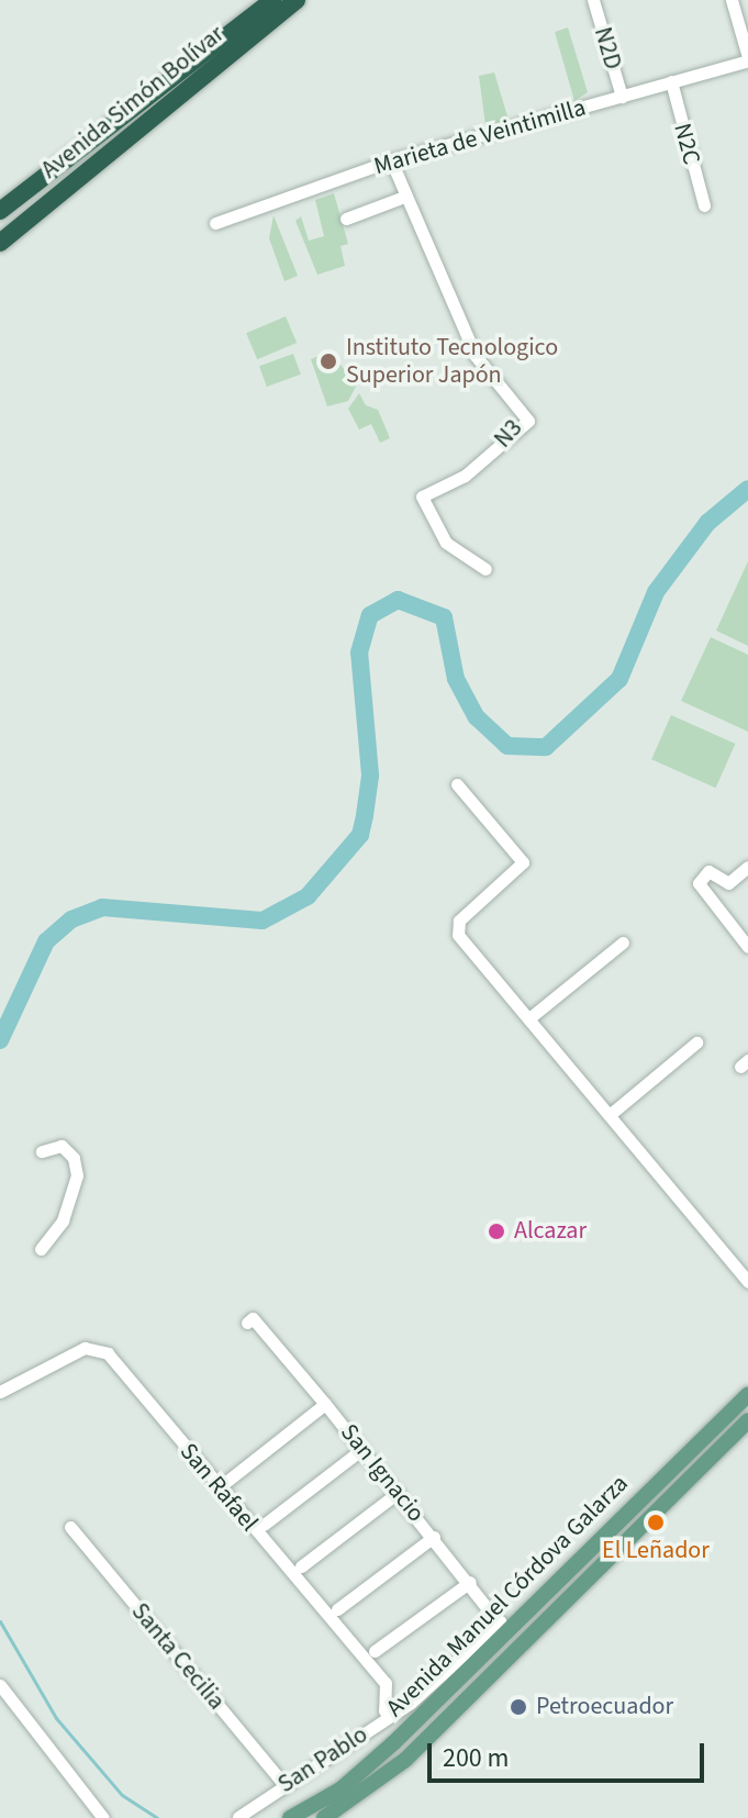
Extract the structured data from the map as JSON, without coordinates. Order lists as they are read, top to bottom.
{
  "streets": {
    "highway": ["Avenida Simón Bolívar"],
    "main road": ["Avenida Manuel Córdova Galarza"],
    "street": [
      "N2D",
      "Marieta de Veintimilla",
      "N2C",
      "N3",
      "San Ignacio",
      "San Rafael",
      "Santa Cecilia",
      "San Pablo"
    ]
  },
  "crossings": [
    ["N2D", "Marieta de Veintimilla"],
    ["Marieta de Veintimilla", "N2C"],
    ["Marieta de Veintimilla", "N3"],
    ["San Ignacio", "Avenida Manuel Córdova Galarza"],
    ["San Rafael", "San Pablo"],
    ["Avenida Manuel Córdova Galarza", "San Pablo"],
    ["Santa Cecilia", "San Pablo"]
  ],
  "places": [
    "Instituto Tecnologico Superior Japón",
    "Alcazar",
    "El Leñador",
    "Petroecuador"
  ],
  "scale_bar": "200 m"
}
